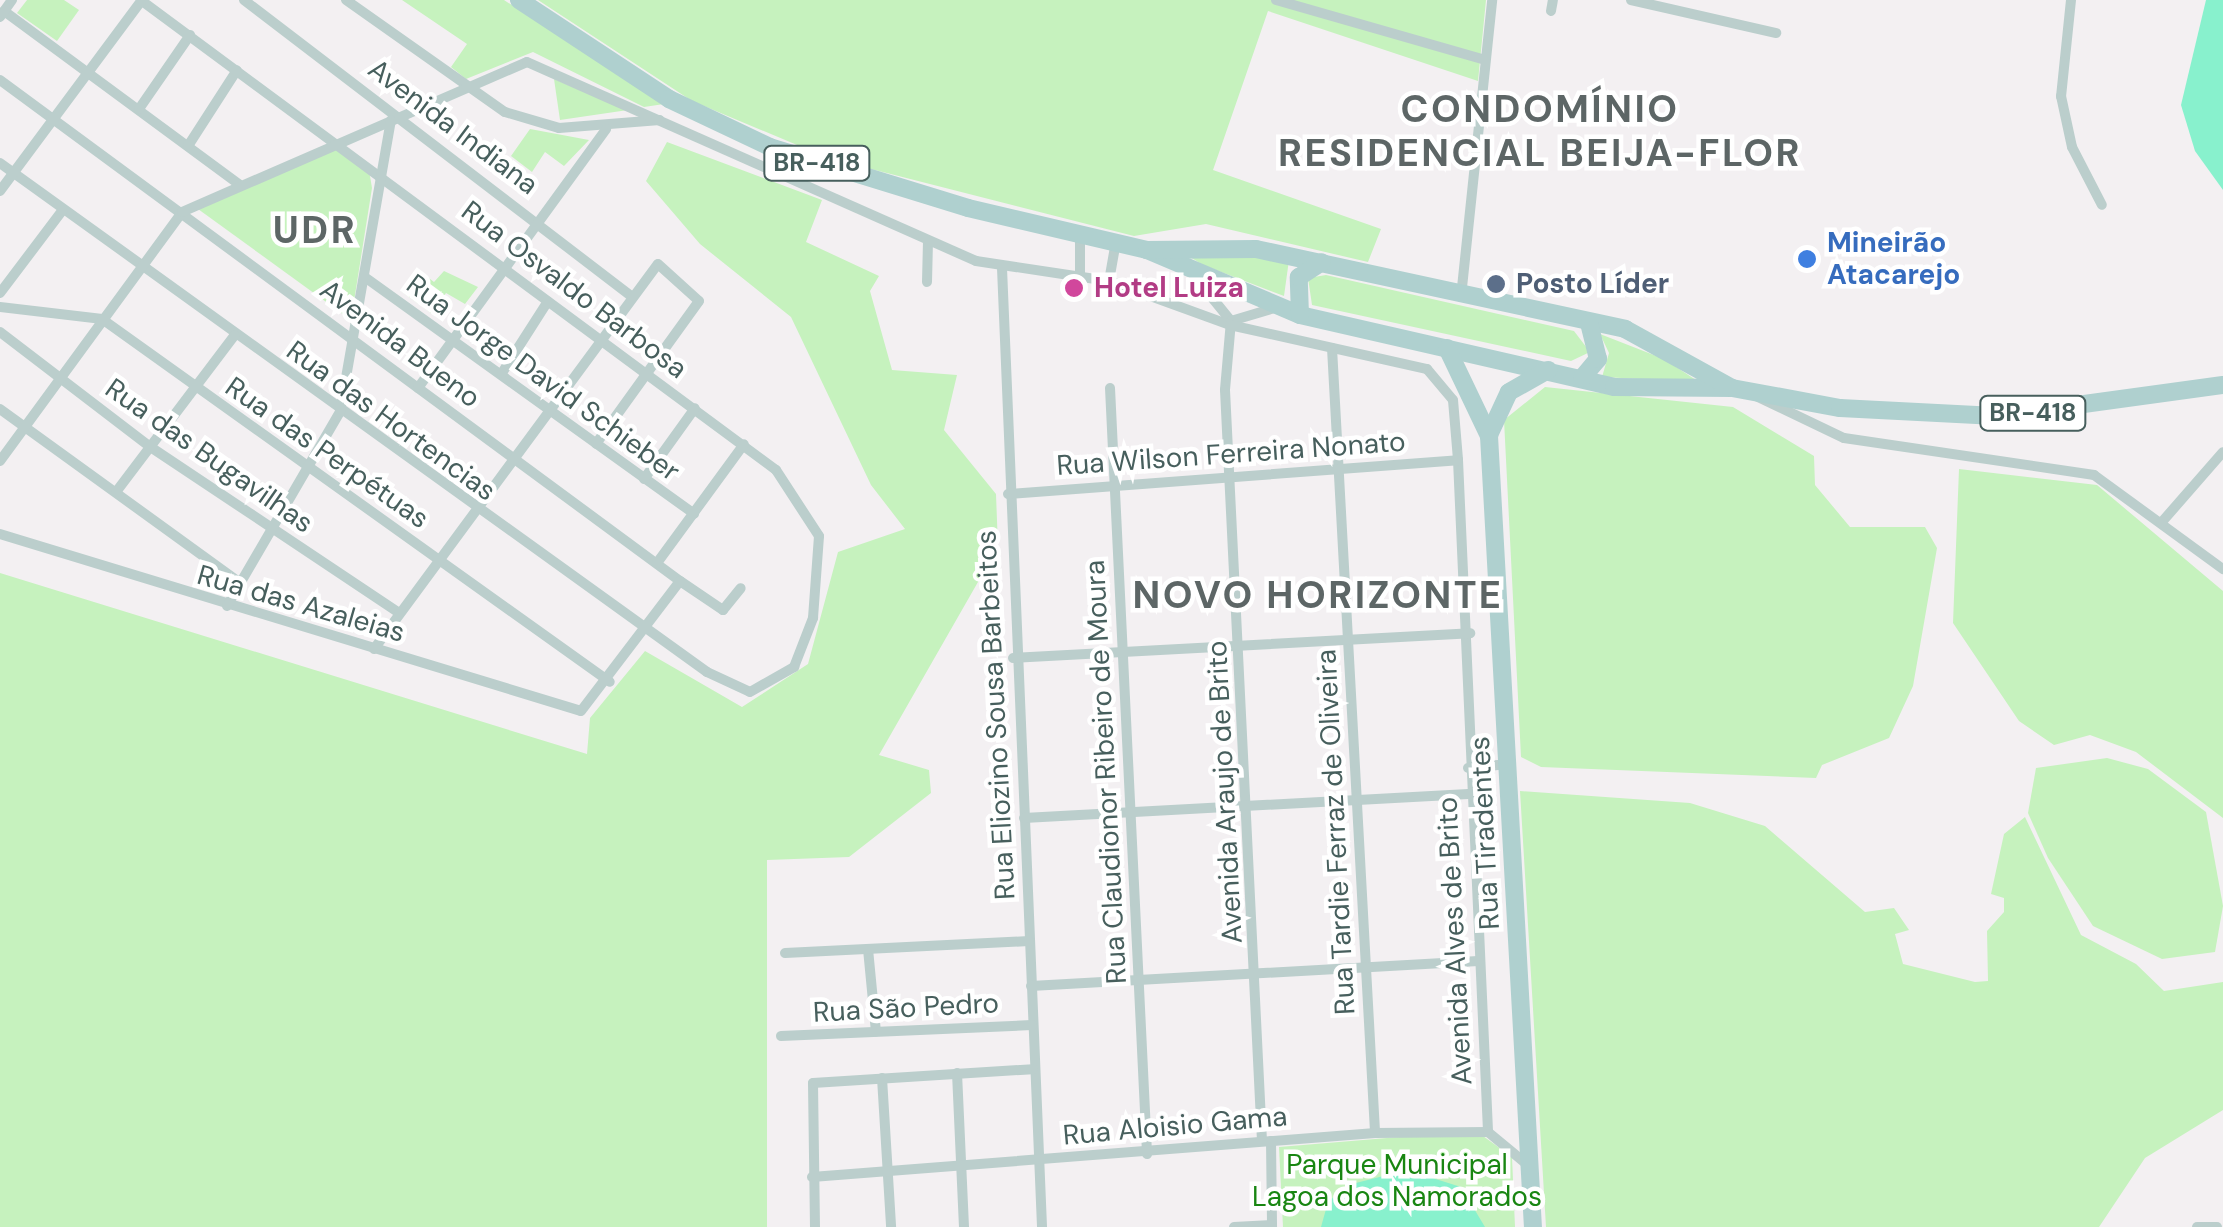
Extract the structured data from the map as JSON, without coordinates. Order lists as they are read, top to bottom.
{
  "streets": {
    "main road": ["BR-418", "Rua Tiradentes"],
    "street": [
      "Avenida Indiana",
      "Rua Osvaldo Barbosa",
      "Avenida Bueno",
      "Rua Jorge David Schieber",
      "Rua das Hortencias",
      "Rua das Perpétuas",
      "Rua Wilson Ferreira Nonato",
      "Rua das Bugavilhas",
      "Rua das Azaleias",
      "Rua Eliozino Sousa Barbeitos",
      "Rua Claudionor Ribeiro de Moura",
      "Avenida Araujo de Brito",
      "Rua Tardie Ferraz de Oliveira",
      "Avenida Alves de Brito",
      "Rua São Pedro",
      "Rua Aloisio Gama"
    ]
  },
  "crossings": [
    ["BR-418", "Rua Tiradentes"],
    ["Rua Osvaldo Barbosa", "Rua das Hortencias"],
    ["Rua das Perpétuas", "Rua das Azaleias"],
    ["Rua Wilson Ferreira Nonato", "Rua Eliozino Sousa Barbeitos"],
    ["Rua Wilson Ferreira Nonato", "Rua Claudionor Ribeiro de Moura"],
    ["Rua Wilson Ferreira Nonato", "Avenida Araujo de Brito"],
    ["Rua Wilson Ferreira Nonato", "Rua Tardie Ferraz de Oliveira"],
    ["Rua Wilson Ferreira Nonato", "Avenida Alves de Brito"],
    ["Rua Eliozino Sousa Barbeitos", "Avenida Alves de Brito"],
    ["Rua Eliozino Sousa Barbeitos", "Rua São Pedro"],
    ["Rua Eliozino Sousa Barbeitos", "Rua Aloisio Gama"],
    ["Rua Claudionor Ribeiro de Moura", "Rua Aloisio Gama"],
    ["Avenida Araujo de Brito", "Avenida Alves de Brito"],
    ["Avenida Araujo de Brito", "Rua Aloisio Gama"],
    ["Rua Tardie Ferraz de Oliveira", "Avenida Alves de Brito"],
    ["Rua Tardie Ferraz de Oliveira", "Rua Aloisio Gama"],
    ["Avenida Alves de Brito", "Rua Aloisio Gama"]
  ],
  "districts": ["CONDOMÍNIO RESIDENCIAL BEIJA-FLOR", "UDR", "NOVO HORIZONTE"],
  "parks": ["Parque Municipal Lagoa dos Namorados"],
  "places": ["Mineirão Atacarejo", "Posto Líder", "Hotel Luiza"]
}
